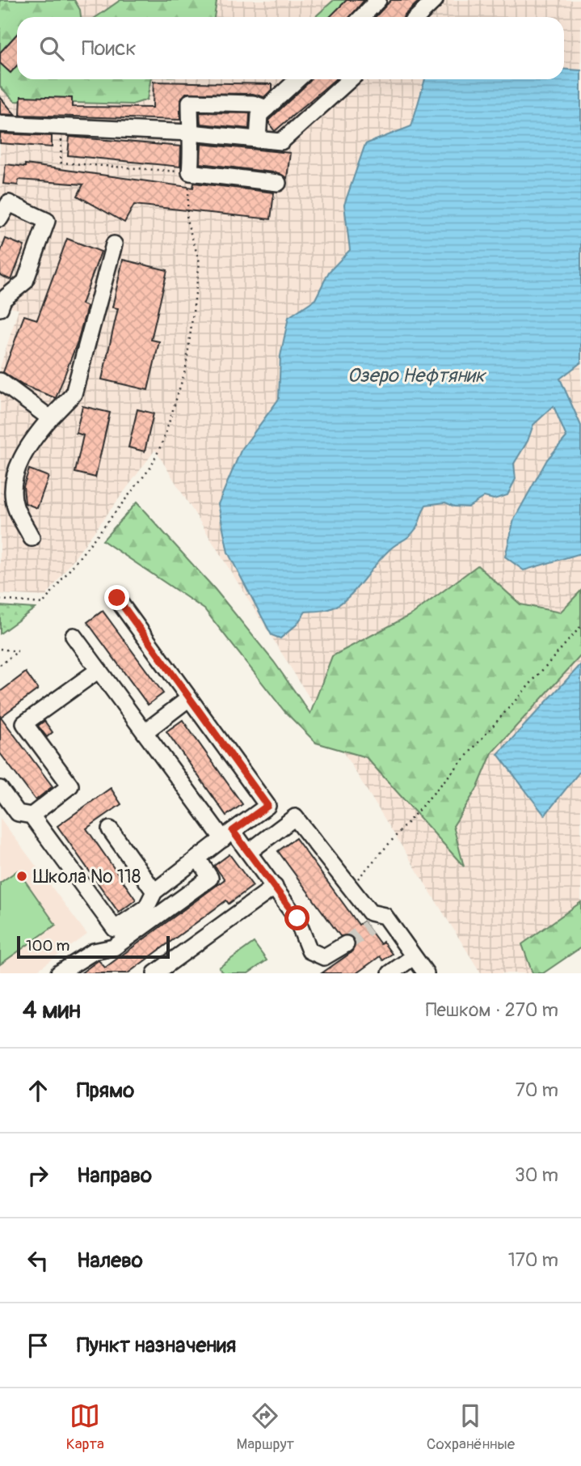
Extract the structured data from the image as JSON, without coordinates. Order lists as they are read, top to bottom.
{
  "water": ["Озеро Нефтяник"],
  "places": ["Школа № 118"],
  "scale_bar": "100 m",
  "page": {
    "search": "Поиск",
    "scale": "100 m",
    "heading": ["4 мин", "Пешком · 270 m"],
    "list": [
      ["Прямо", "70 m"],
      ["Направо", "30 m"],
      ["Налево", "170 m"],
      "Пункт назначения"
    ],
    "nav": ["Карта", "Маршрут", "Сохранённые"]
  }
}
